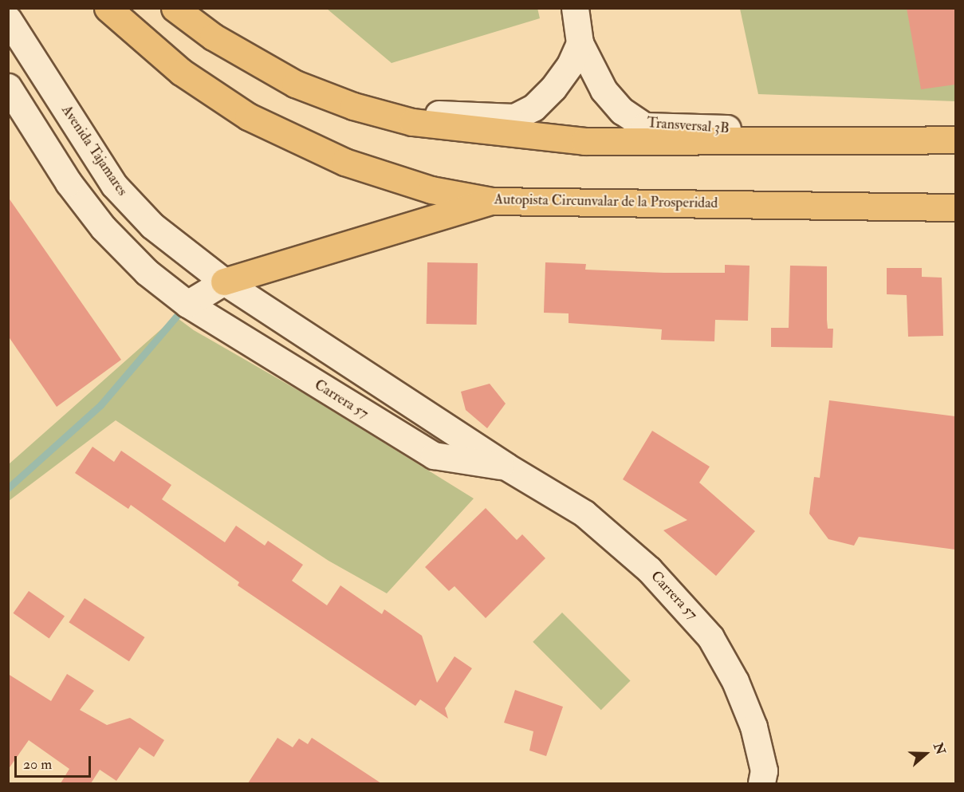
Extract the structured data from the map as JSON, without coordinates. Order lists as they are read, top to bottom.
{
  "streets": {
    "highway": ["Autopista Circunvalar de la Prosperidad"],
    "street": ["Transversal 3B", "Avenida Tajamares", "Carrera 57"]
  },
  "crossings": [
    ["Avenida Tajamares", "Carrera 57"]
  ],
  "scale_bar": "20 m",
  "north": "right"
}
